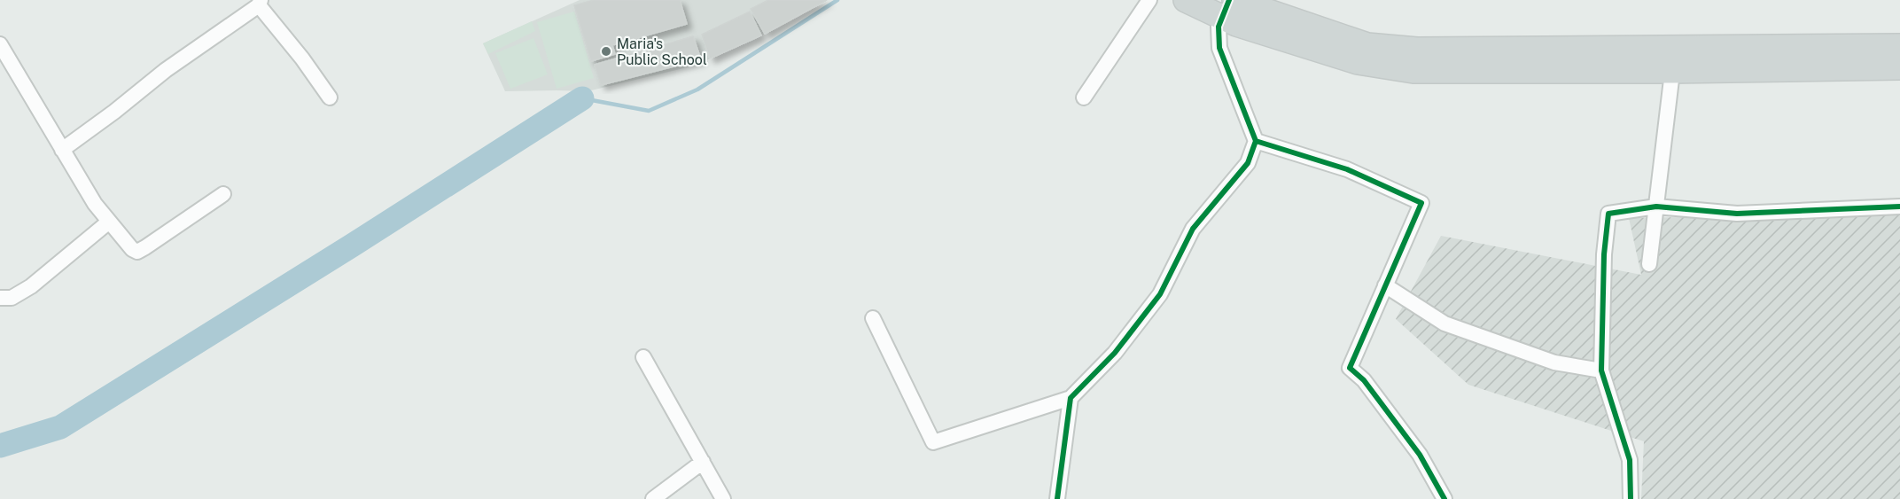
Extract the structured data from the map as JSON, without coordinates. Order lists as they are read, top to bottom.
{
  "places": ["Maria's Public School"]
}
